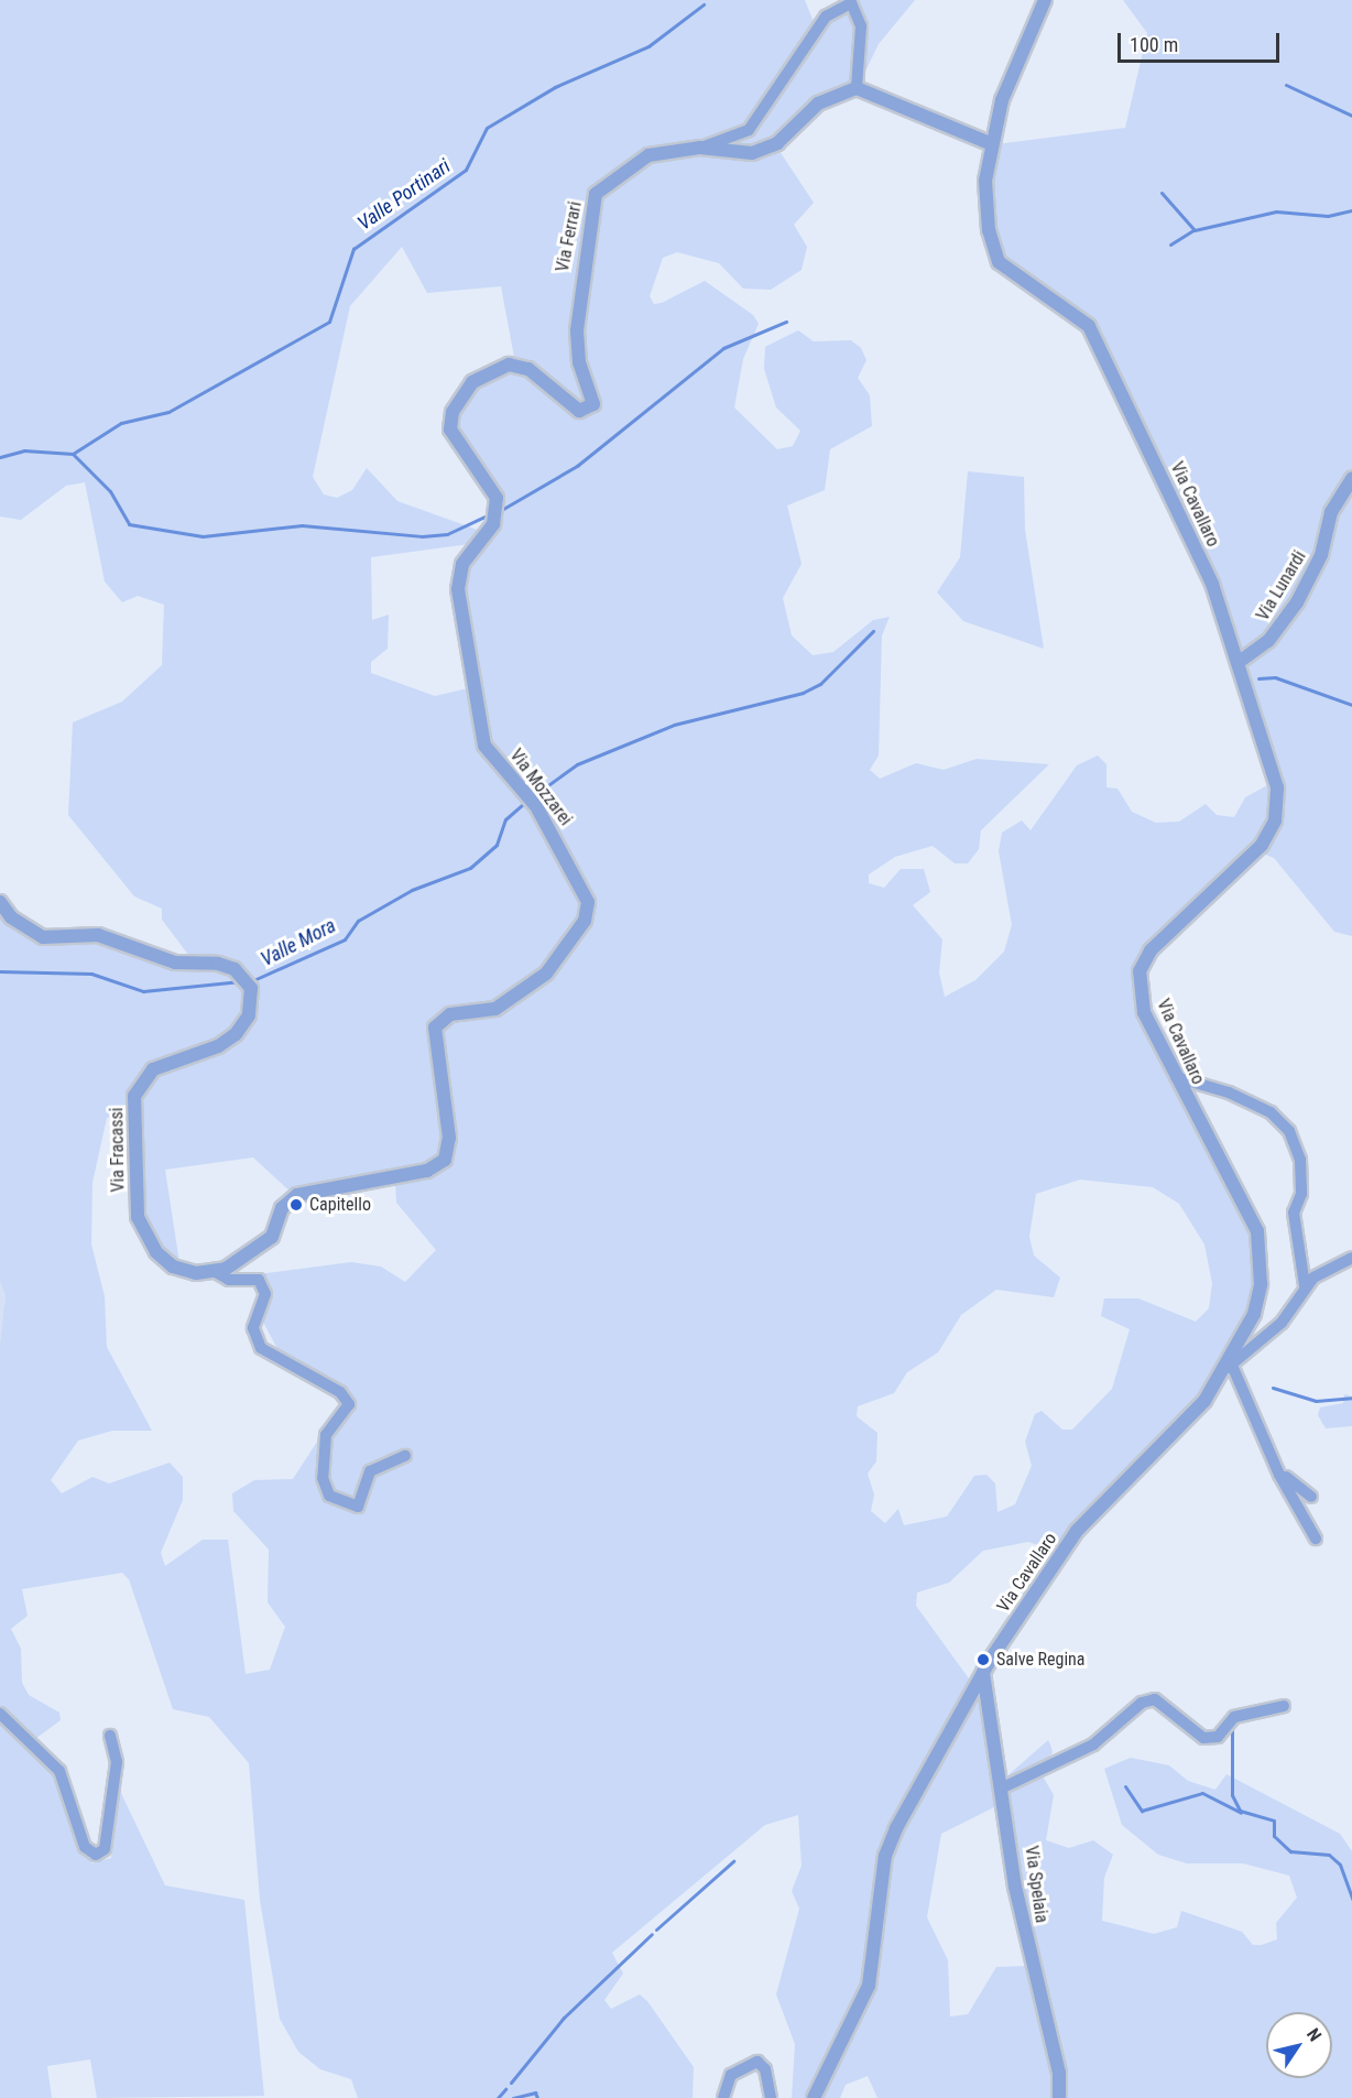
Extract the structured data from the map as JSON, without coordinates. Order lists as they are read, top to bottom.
{
  "streets": {
    "street": [
      "Via Ferrari",
      "Via Cavallaro",
      "Via Lunardi",
      "Via Mozzarei",
      "Via Fracassi",
      "Via Spelaia"
    ]
  },
  "crossings": [
    ["Via Ferrari", "Via Mozzarei"],
    ["Via Cavallaro", "Via Lunardi"],
    ["Via Cavallaro", "Via Spelaia"],
    ["Via Mozzarei", "Via Fracassi"]
  ],
  "water": ["Valle Portinari", "Valle Mora"],
  "places": ["Capitello", "Salve Regina"],
  "scale_bar": "100 m",
  "north": "top right"
}
